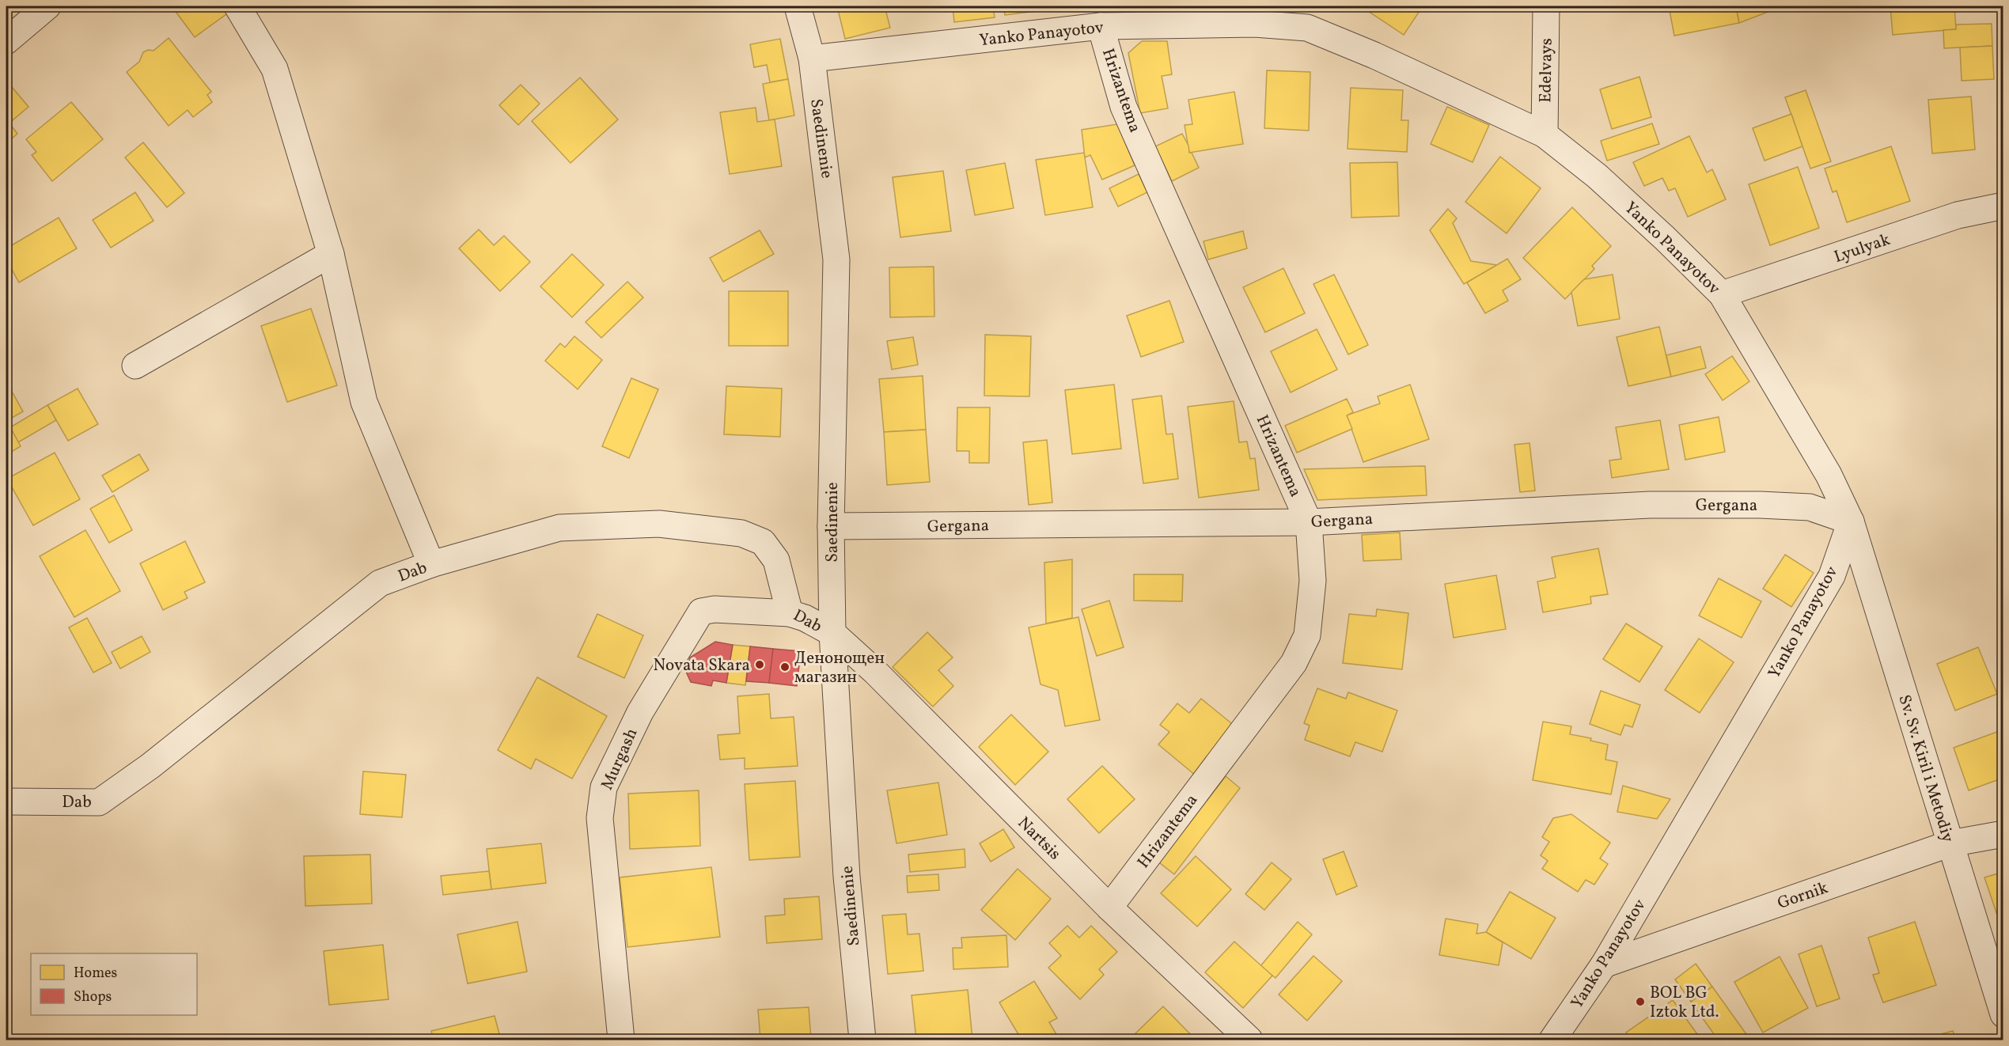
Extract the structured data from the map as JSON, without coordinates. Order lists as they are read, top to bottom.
{
  "streets": {
    "street": [
      "Yanko Panayotov",
      "Edelvays",
      "Hrizantema",
      "Saedinenie",
      "Lyulyak",
      "Gergana",
      "Dab",
      "Murgash",
      "Sv. Sv. Kiril i Metodiy",
      "Nartsis",
      "Gornik"
    ]
  },
  "crossings": [
    ["Yanko Panayotov", "Edelvays"],
    ["Yanko Panayotov", "Hrizantema"],
    ["Yanko Panayotov", "Saedinenie"],
    ["Yanko Panayotov", "Lyulyak"],
    ["Yanko Panayotov", "Gergana"],
    ["Yanko Panayotov", "Sv. Sv. Kiril i Metodiy"],
    ["Yanko Panayotov", "Gornik"],
    ["Hrizantema", "Gergana"],
    ["Hrizantema", "Nartsis"],
    ["Saedinenie", "Gergana"],
    ["Saedinenie", "Dab"],
    ["Saedinenie", "Nartsis"],
    ["Gergana", "Sv. Sv. Kiril i Metodiy"],
    ["Dab", "Murgash"],
    ["Dab", "Nartsis"],
    ["Sv. Sv. Kiril i Metodiy", "Gornik"]
  ],
  "places": ["Novata Skara", "Денонощен магазин", "BOL BG Iztok Ltd."],
  "legend": ["Homes", "Shops"]
}
